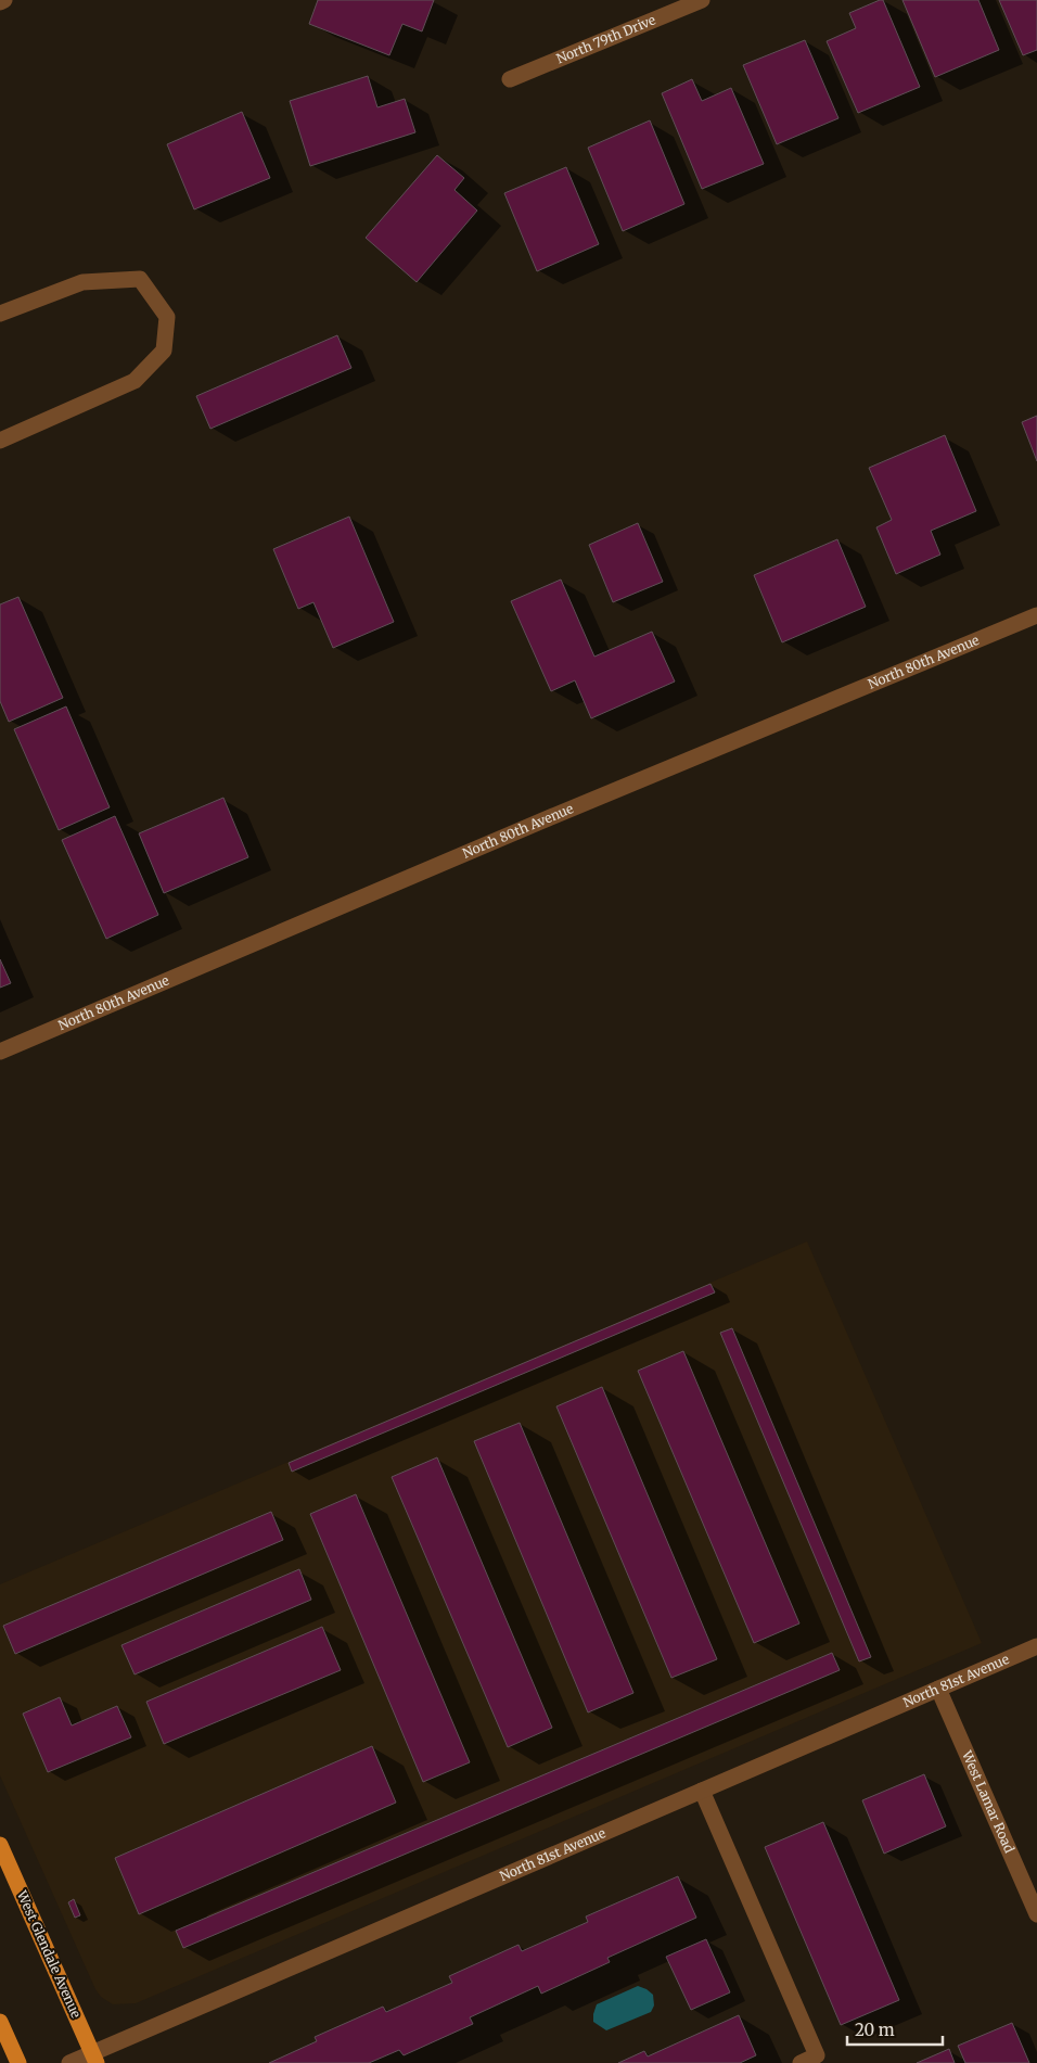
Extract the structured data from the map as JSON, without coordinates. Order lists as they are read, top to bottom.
{
  "streets": {
    "main road": ["West Glendale Avenue"],
    "street": [
      "North 79th Drive",
      "North 80th Avenue",
      "North 81st Avenue",
      "West Lamar Road"
    ]
  },
  "crossings": [
    ["North 81st Avenue", "West Lamar Road"],
    ["North 81st Avenue", "West Glendale Avenue"]
  ],
  "scale_bar": "20 m"
}
